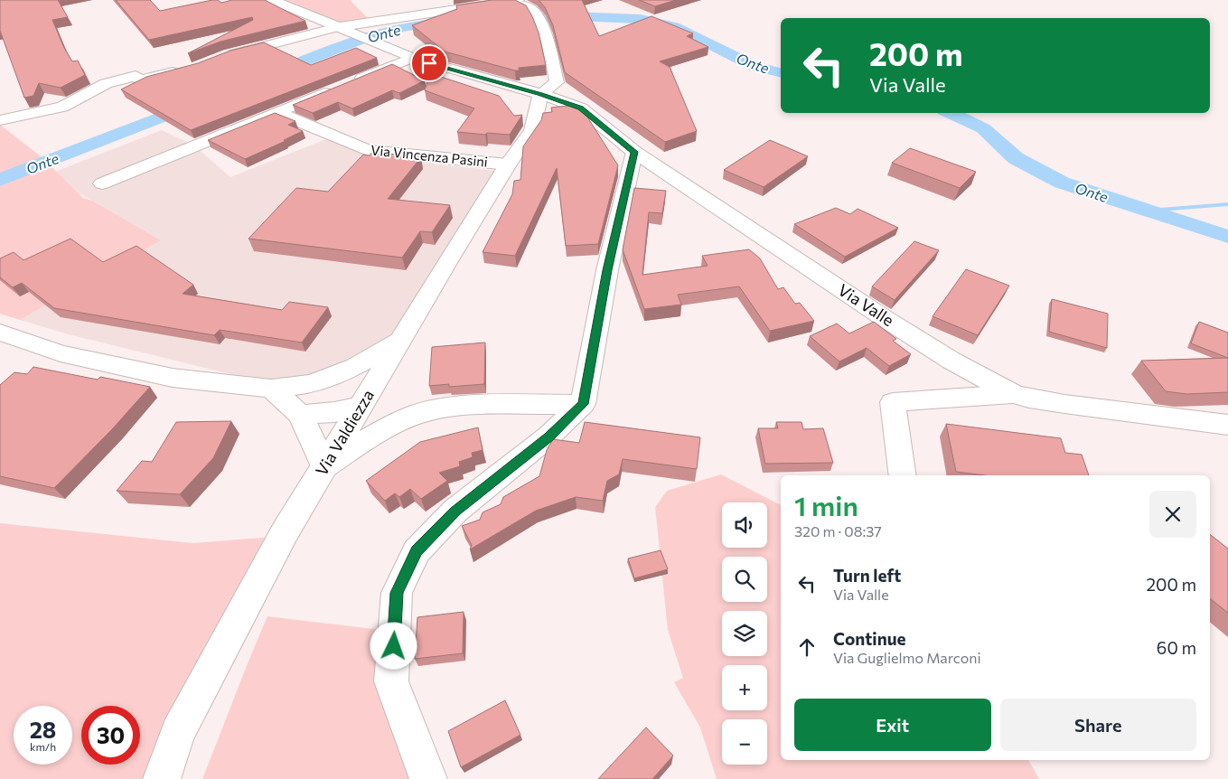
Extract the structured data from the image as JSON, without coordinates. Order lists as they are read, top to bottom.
{
  "streets": {
    "street": ["Via Vincenza Pasini", "Via Valle", "Via Valdiezza"]
  },
  "crossings": [
    ["Via Vincenza Pasini", "Via Valdiezza"],
    ["Via Valle", "Via Valdiezza"]
  ],
  "water": ["Onte"],
  "page": {
    "turn": ["200 m", "Via Valle"],
    "heading": ["1 min", "320 m · 08:37"],
    "map_buttons": ["+", "−"],
    "list": [
      {
        "name": "Turn left",
        "note": "Via Valle",
        "value": "200 m"
      },
      {
        "name": "Continue",
        "note": "Via Guglielmo Marconi",
        "value": "60 m"
      }
    ],
    "buttons": ["Exit", "Share"],
    "speed": "28 km/h",
    "limit": "30"
  }
}
